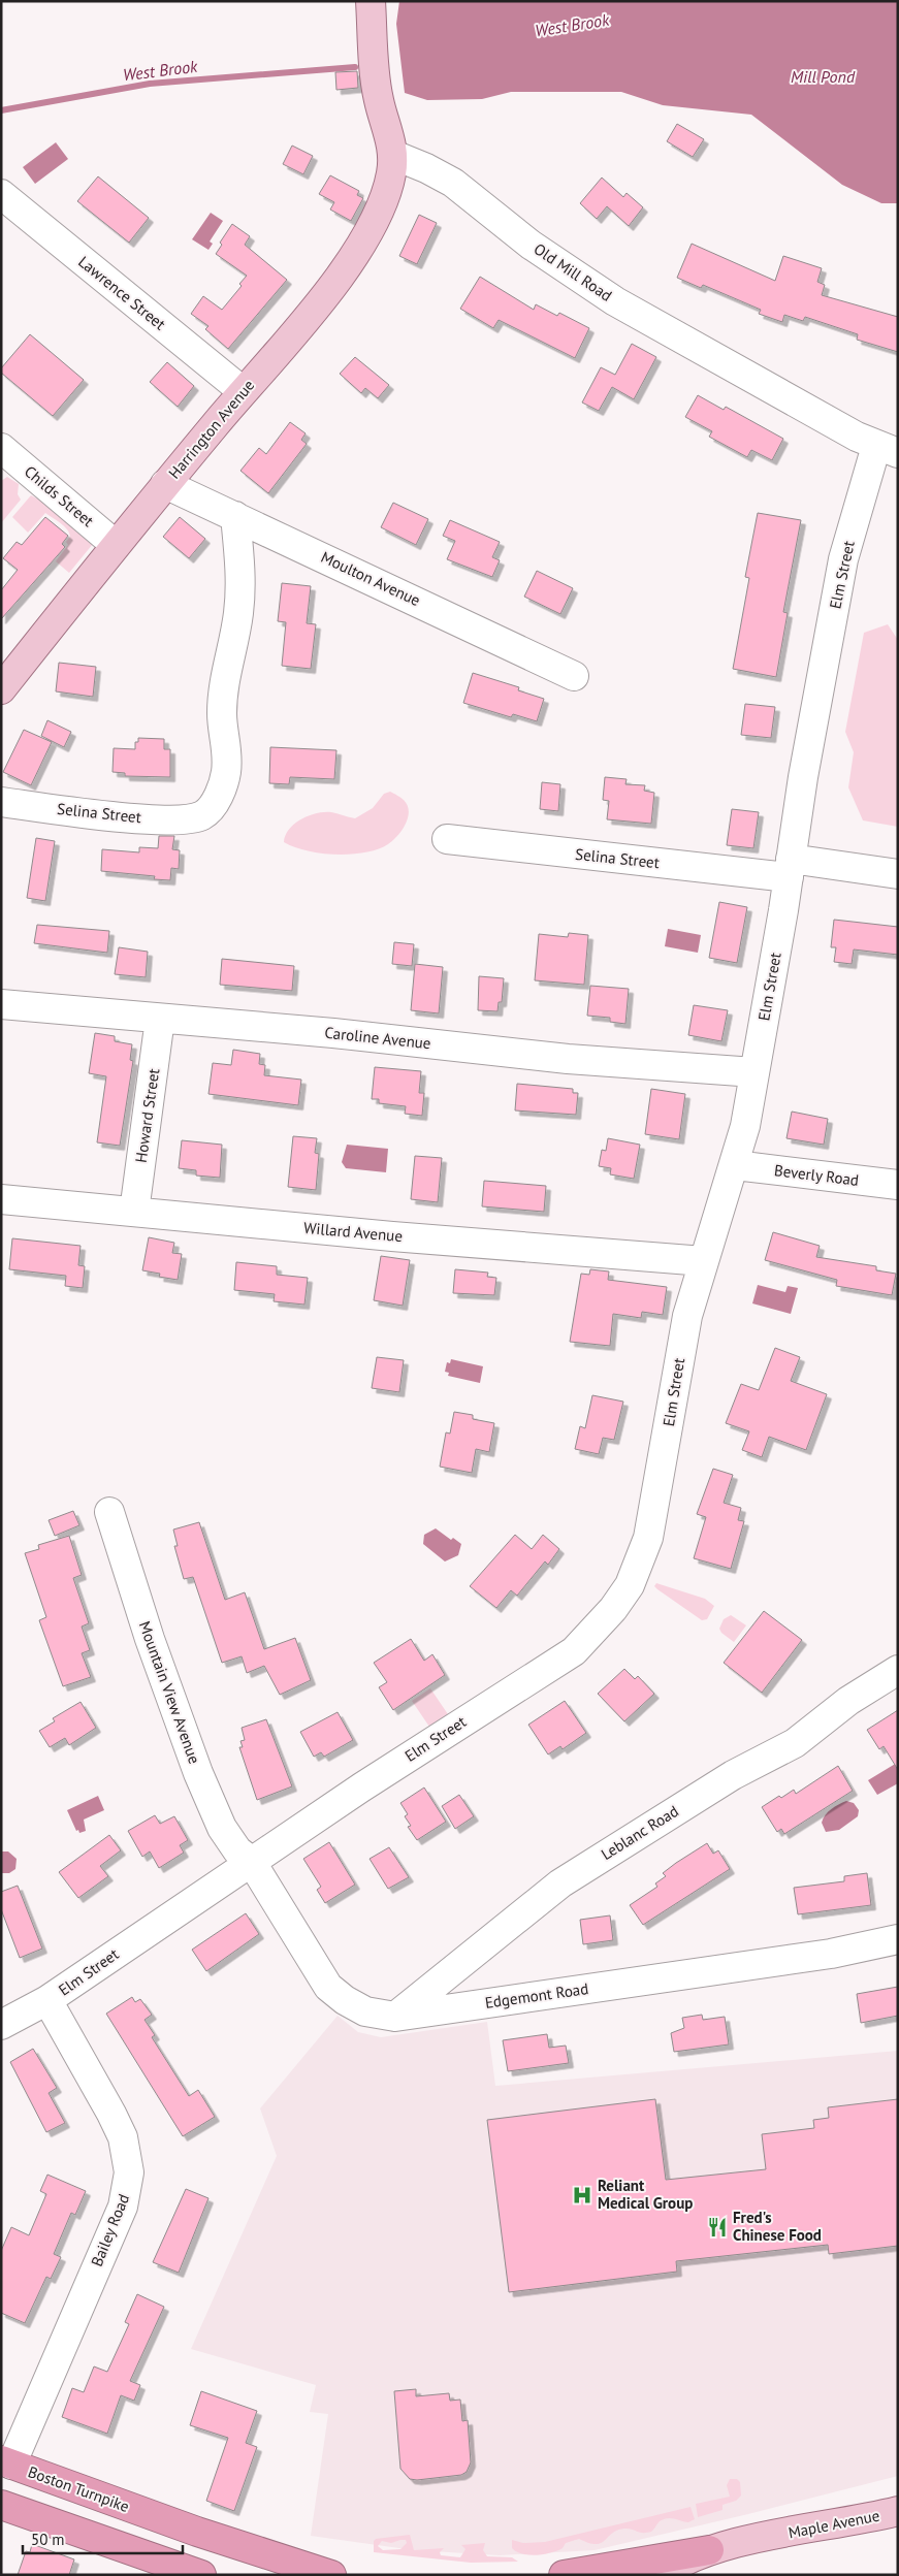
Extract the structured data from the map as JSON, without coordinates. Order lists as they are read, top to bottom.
{
  "streets": {
    "highway": ["Boston Turnpike"],
    "main road": ["Harrington Avenue", "Maple Avenue"],
    "street": [
      "Old Mill Road",
      "Lawrence Street",
      "Childs Street",
      "Elm Street",
      "Moulton Avenue",
      "Selina Street",
      "Caroline Avenue",
      "Howard Street",
      "Beverly Road",
      "Willard Avenue",
      "Mountain View Avenue",
      "Leblanc Road",
      "Edgemont Road",
      "Bailey Road"
    ]
  },
  "crossings": [
    ["Old Mill Road", "Harrington Avenue"],
    ["Old Mill Road", "Elm Street"],
    ["Lawrence Street", "Harrington Avenue"],
    ["Harrington Avenue", "Childs Street"],
    ["Harrington Avenue", "Moulton Avenue"],
    ["Elm Street", "Selina Street"],
    ["Elm Street", "Caroline Avenue"],
    ["Elm Street", "Beverly Road"],
    ["Elm Street", "Willard Avenue"],
    ["Elm Street", "Mountain View Avenue"],
    ["Elm Street", "Edgemont Road"],
    ["Elm Street", "Bailey Road"],
    ["Moulton Avenue", "Selina Street"],
    ["Caroline Avenue", "Howard Street"],
    ["Howard Street", "Willard Avenue"],
    ["Mountain View Avenue", "Edgemont Road"],
    ["Leblanc Road", "Edgemont Road"],
    ["Bailey Road", "Boston Turnpike"]
  ],
  "water": ["West Brook", "Mill Pond"],
  "places": {
    "hospital": ["Reliant Medical Group"],
    "restaurant": ["Fred's Chinese Food"]
  },
  "scale_bar": "50 m"
}
